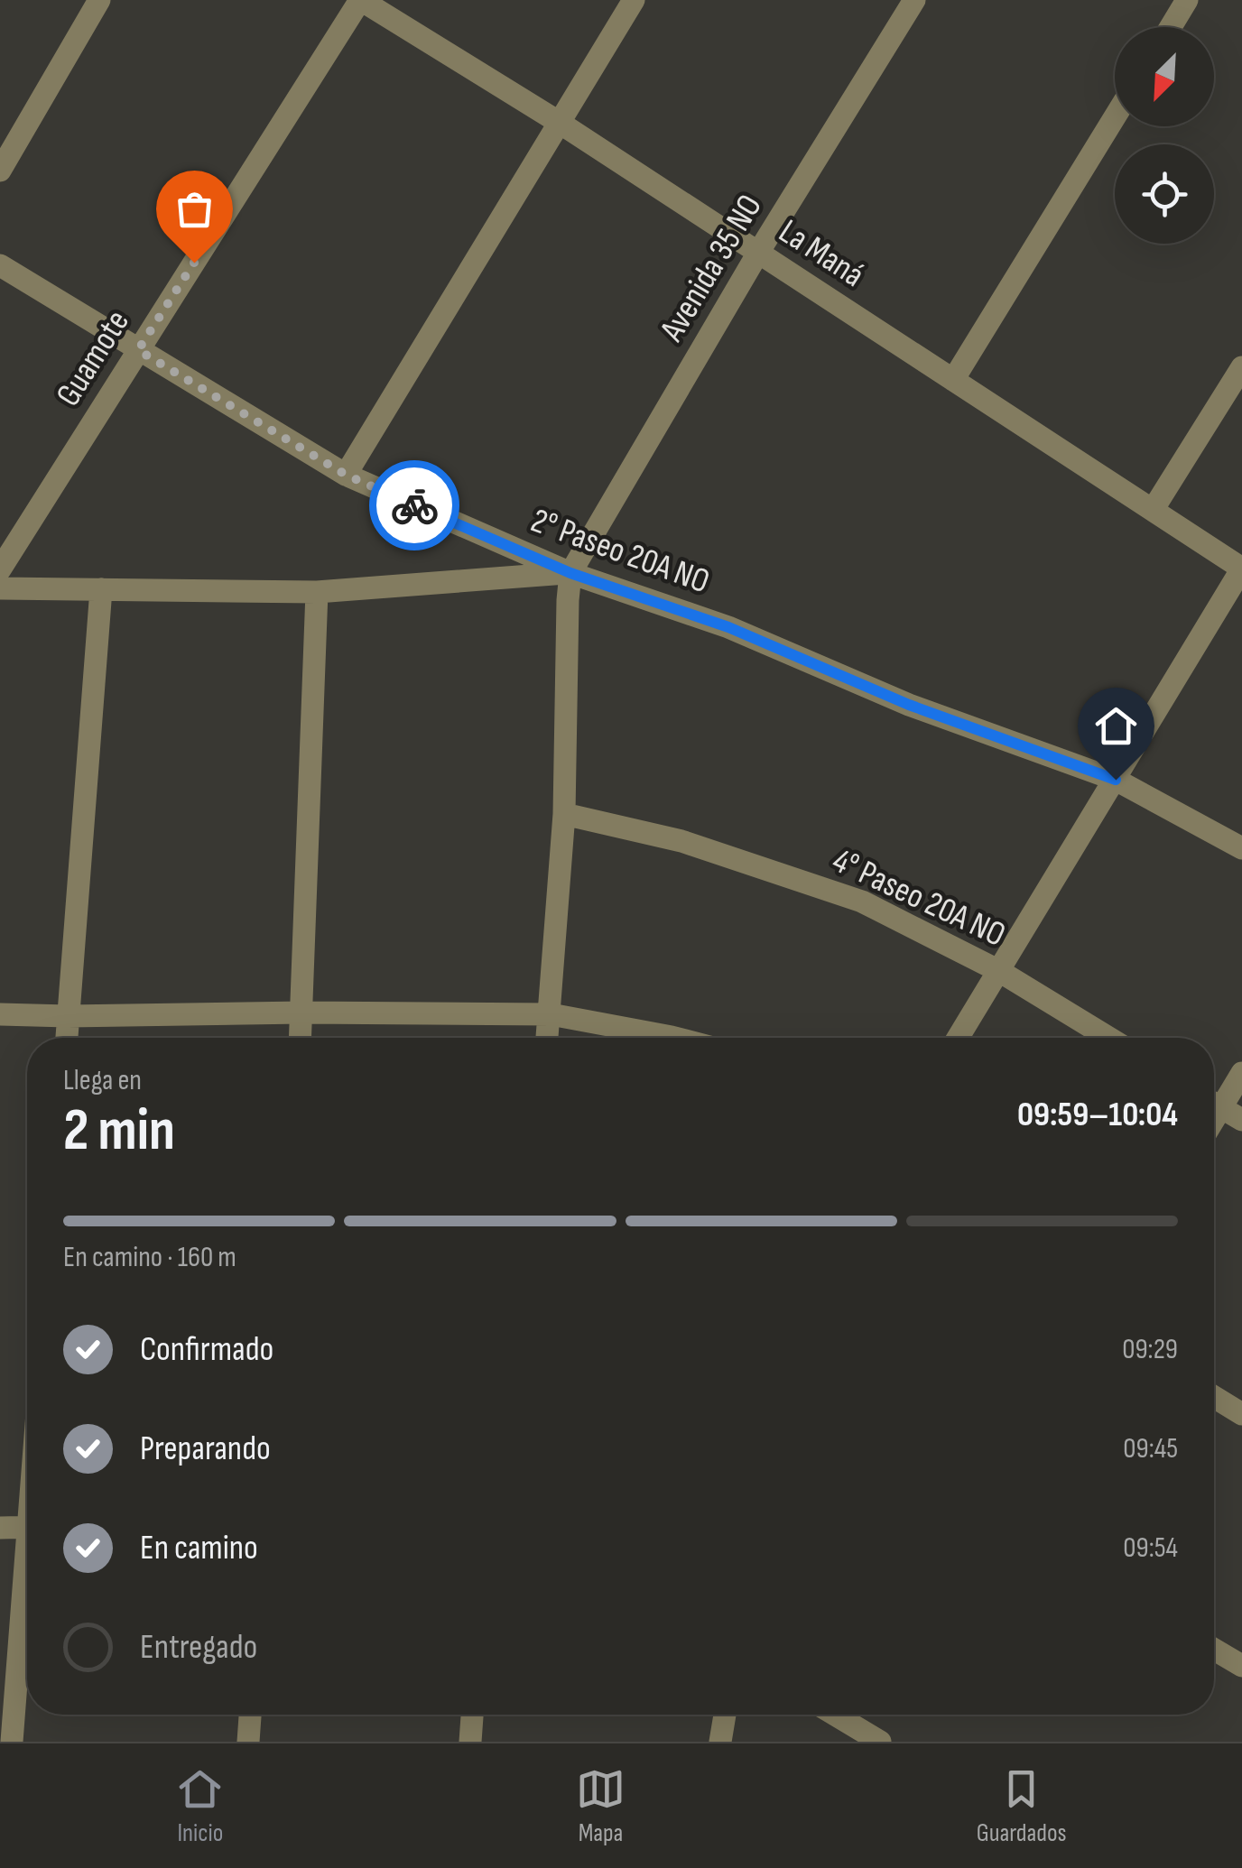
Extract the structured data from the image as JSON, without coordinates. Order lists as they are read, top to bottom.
{
  "streets": {
    "street": [
      "La Maná",
      "Avenida 35 NO",
      "Guamote",
      "2° Paseo 20A NO",
      "4° Paseo 20A NO"
    ]
  },
  "crossings": [
    ["La Maná", "Avenida 35 NO"],
    ["La Maná", "Guamote"],
    ["Avenida 35 NO", "2° Paseo 20A NO"],
    ["Avenida 35 NO", "4° Paseo 20A NO"],
    ["Guamote", "2° Paseo 20A NO"]
  ],
  "north": "bottom left",
  "page": {
    "heading": ["2 min", "Llega en", "09:59–10:04"],
    "bar": "En camino · 160 m",
    "list": [
      ["Confirmado", "09:29"],
      ["Preparando", "09:45"],
      ["En camino", "09:54"],
      "Entregado"
    ],
    "tabs": ["Inicio", "Mapa", "Guardados"]
  }
}
